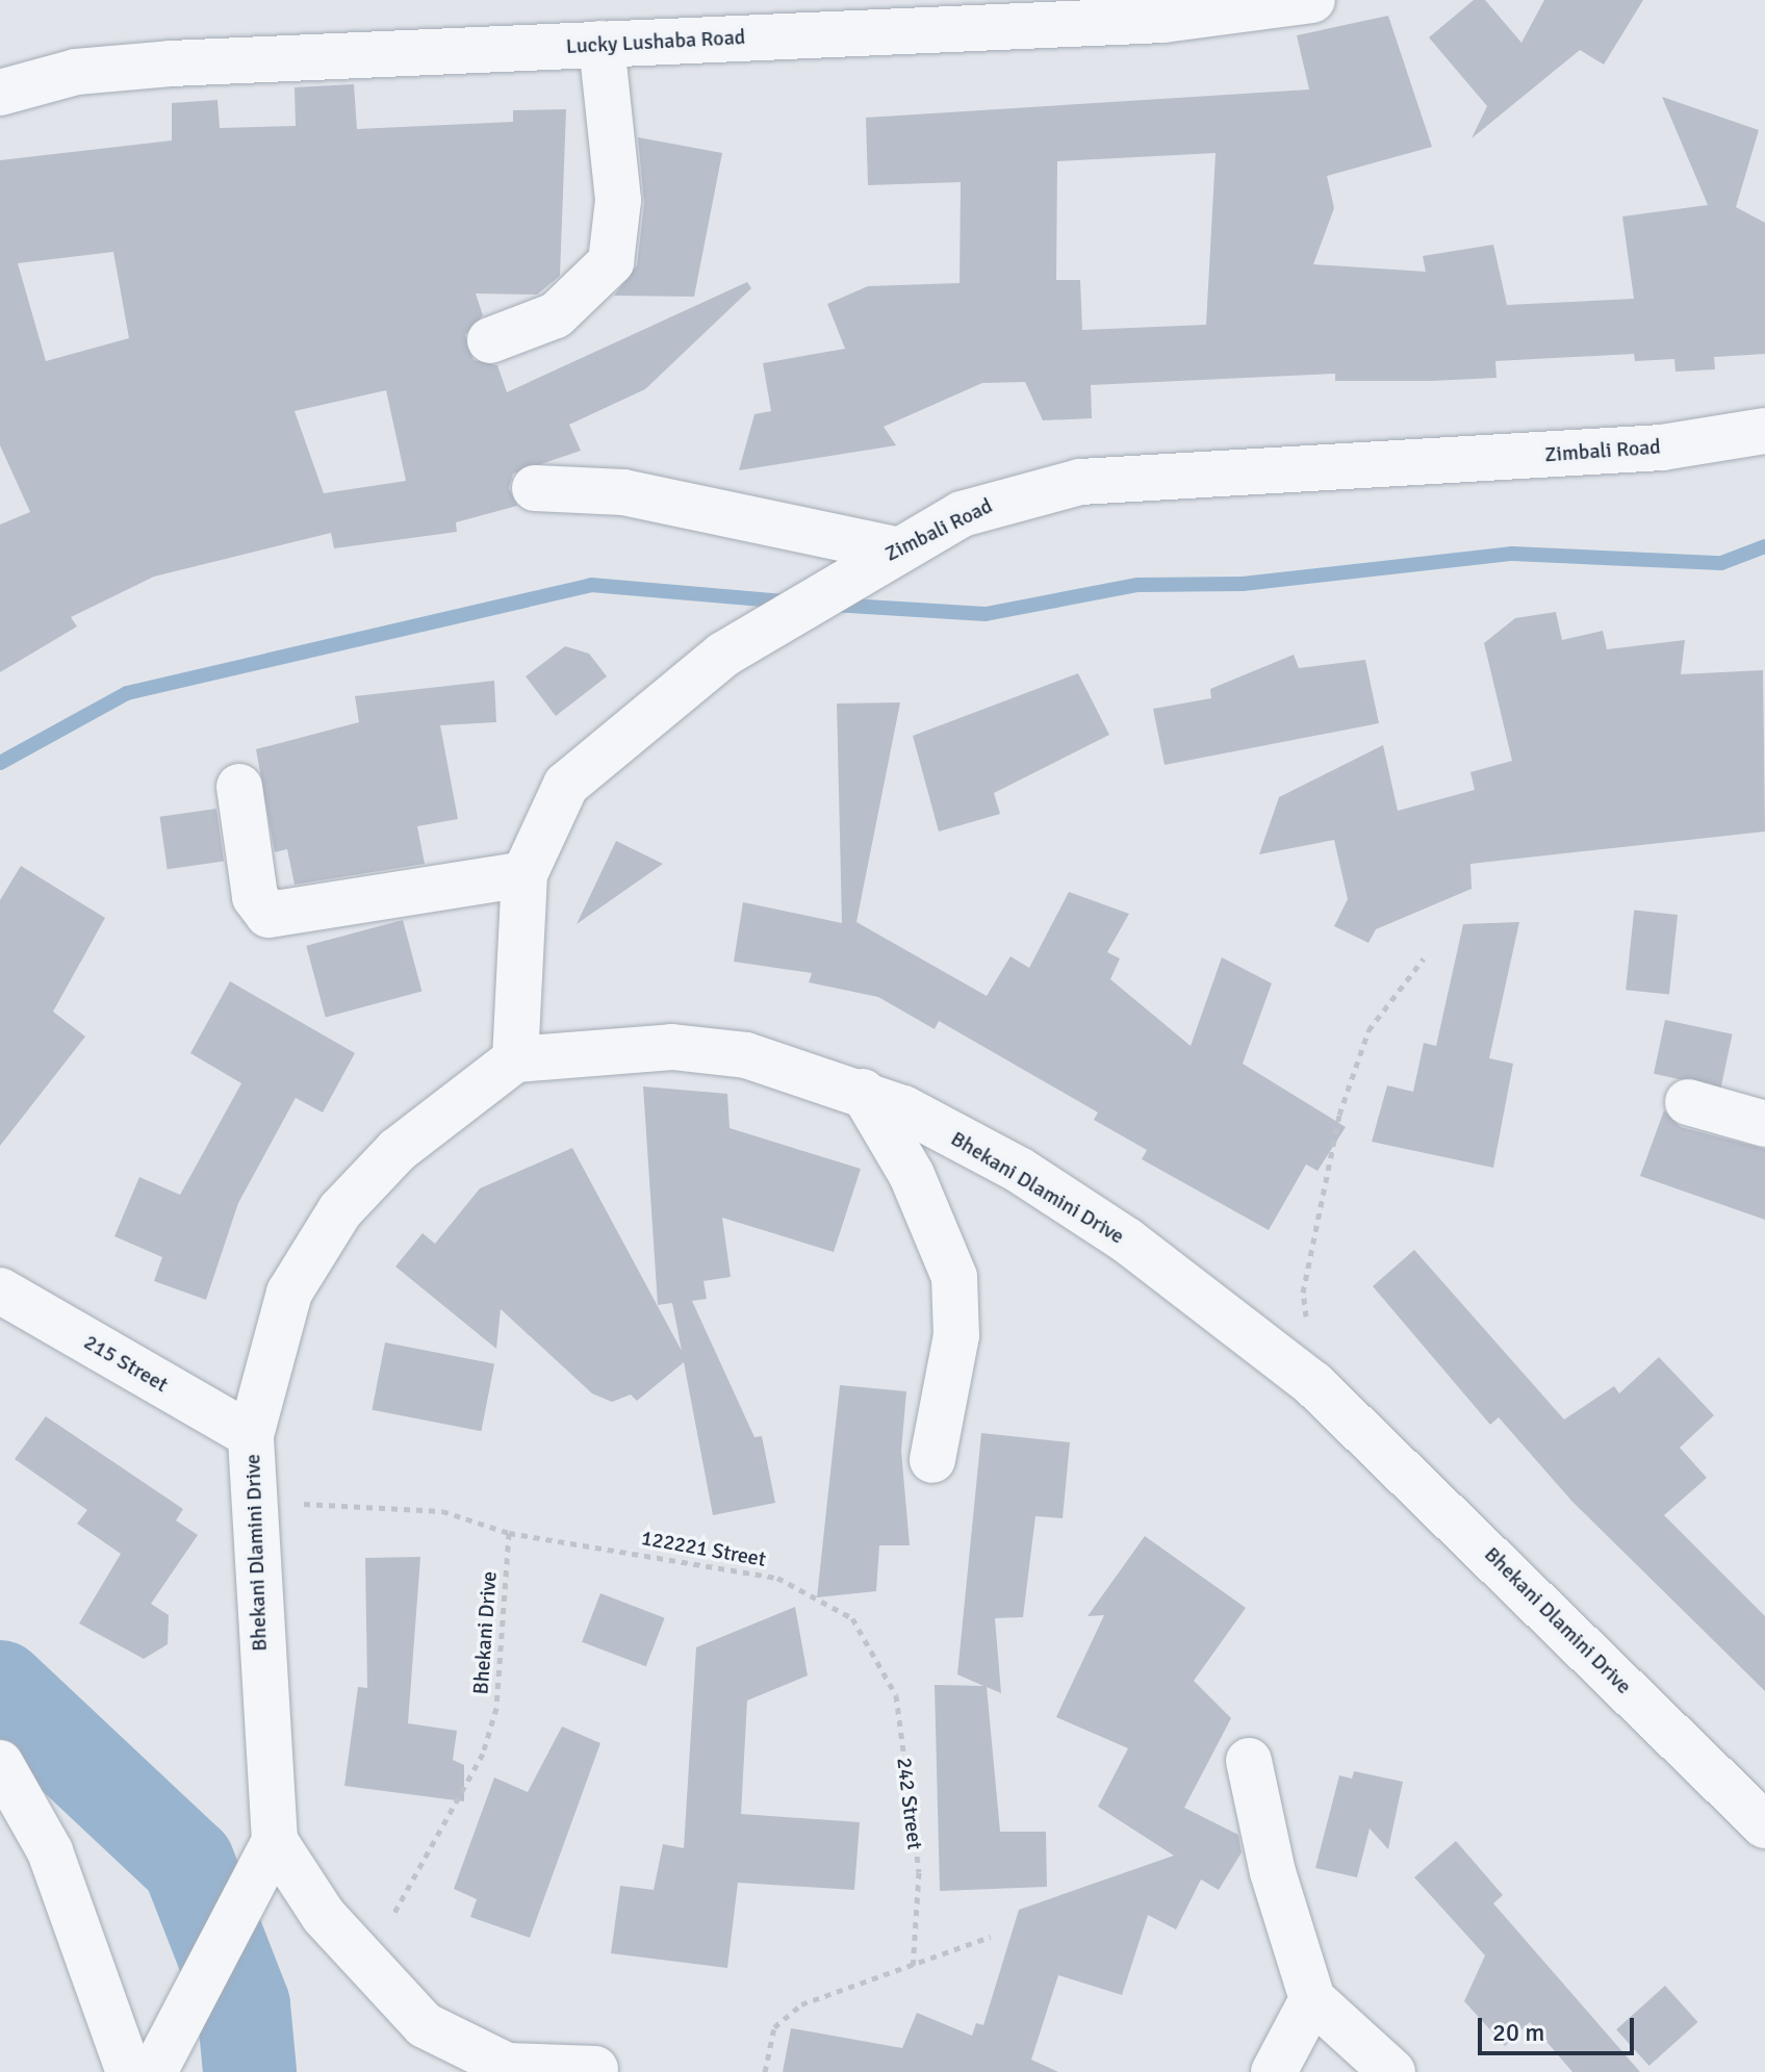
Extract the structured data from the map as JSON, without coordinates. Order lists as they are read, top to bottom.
{
  "streets": {
    "street": [
      "Lucky Lushaba Road",
      "Zimbali Road",
      "Bhekani Dlamini Drive",
      "215 Street"
    ],
    "path": ["122221 Street", "Bhekani Drive", "242 Street"]
  },
  "crossings": [
    ["Zimbali Road", "Bhekani Dlamini Drive"],
    ["Bhekani Dlamini Drive", "215 Street"],
    ["Bhekani Dlamini Drive", "Bhekani Drive"],
    ["122221 Street", "Bhekani Drive"],
    ["122221 Street", "242 Street"]
  ],
  "scale_bar": "20 m"
}
